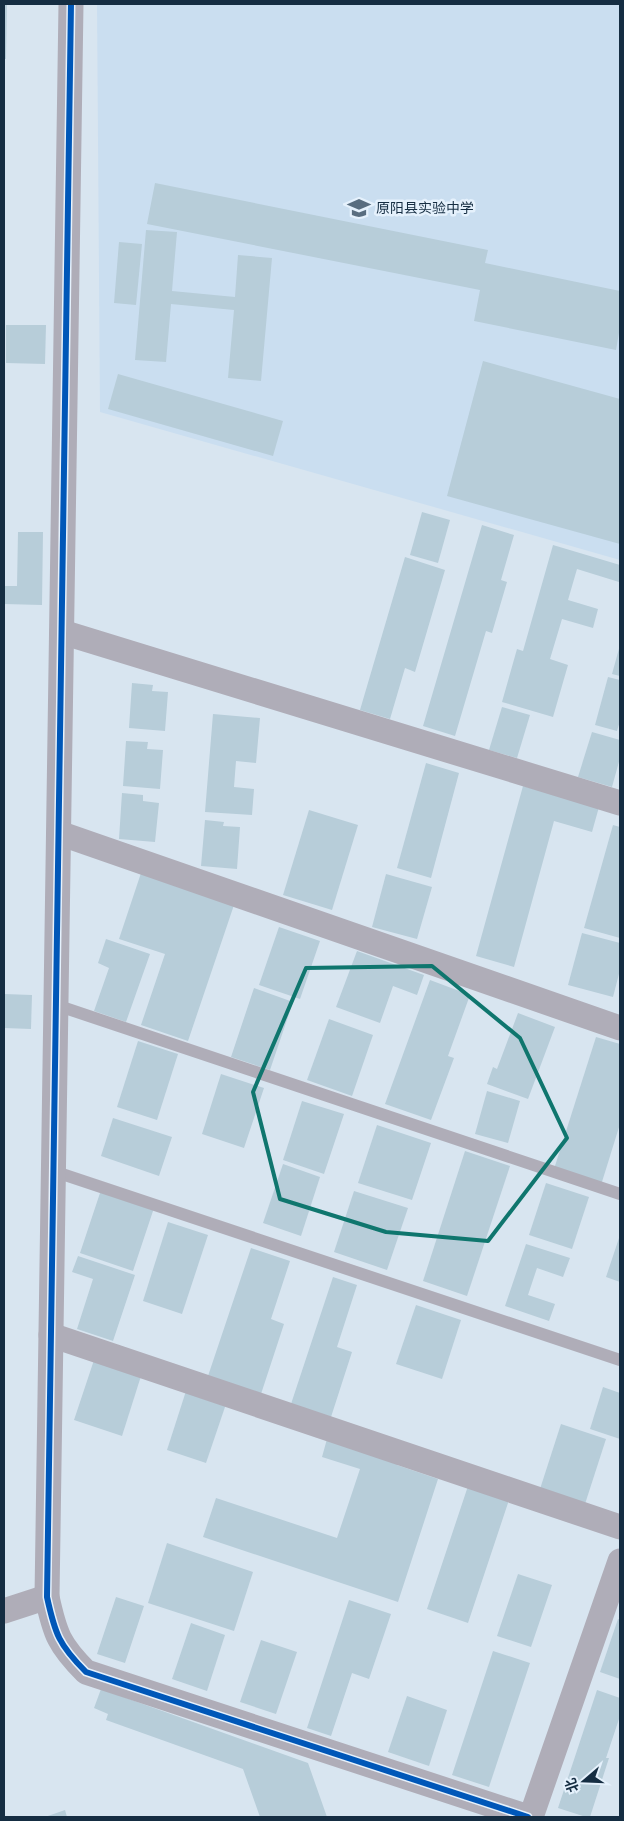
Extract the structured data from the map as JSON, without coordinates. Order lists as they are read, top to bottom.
{
  "places": {
    "school or university": ["原阳县实验中学"]
  },
  "north": "left"
}
